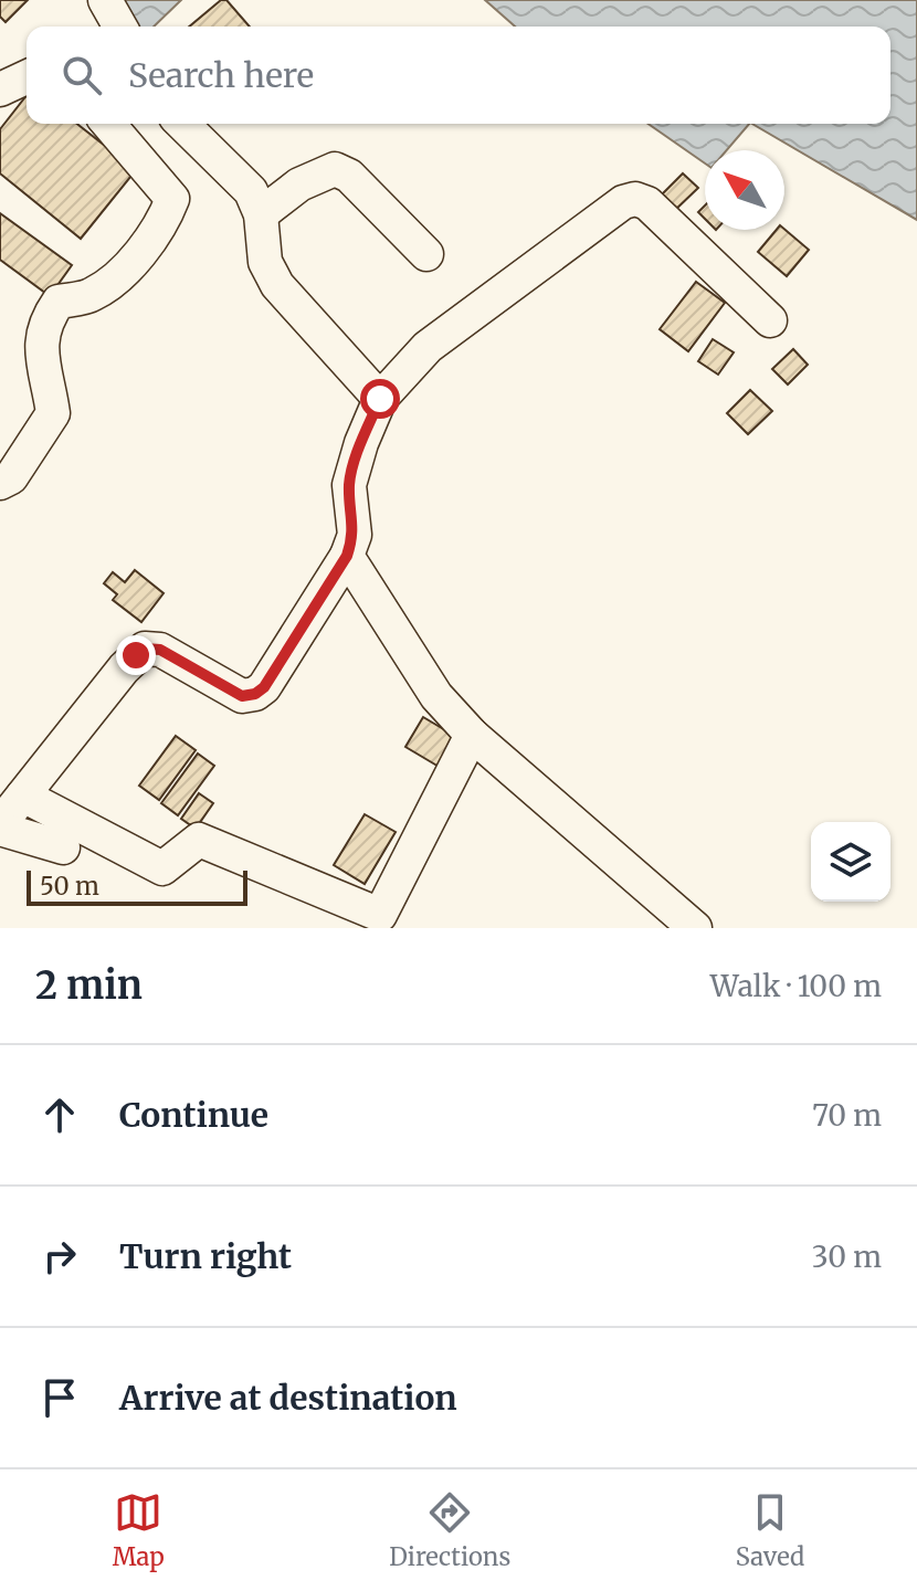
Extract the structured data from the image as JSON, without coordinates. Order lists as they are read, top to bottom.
{
  "scale_bar": "50 m",
  "north": "top left",
  "page": {
    "search": "Search here",
    "scale": "50 m",
    "heading": ["2 min", "Walk · 100 m"],
    "list": [
      ["Continue", "70 m"],
      ["Turn right", "30 m"],
      "Arrive at destination"
    ],
    "nav": ["Map", "Directions", "Saved"]
  }
}
